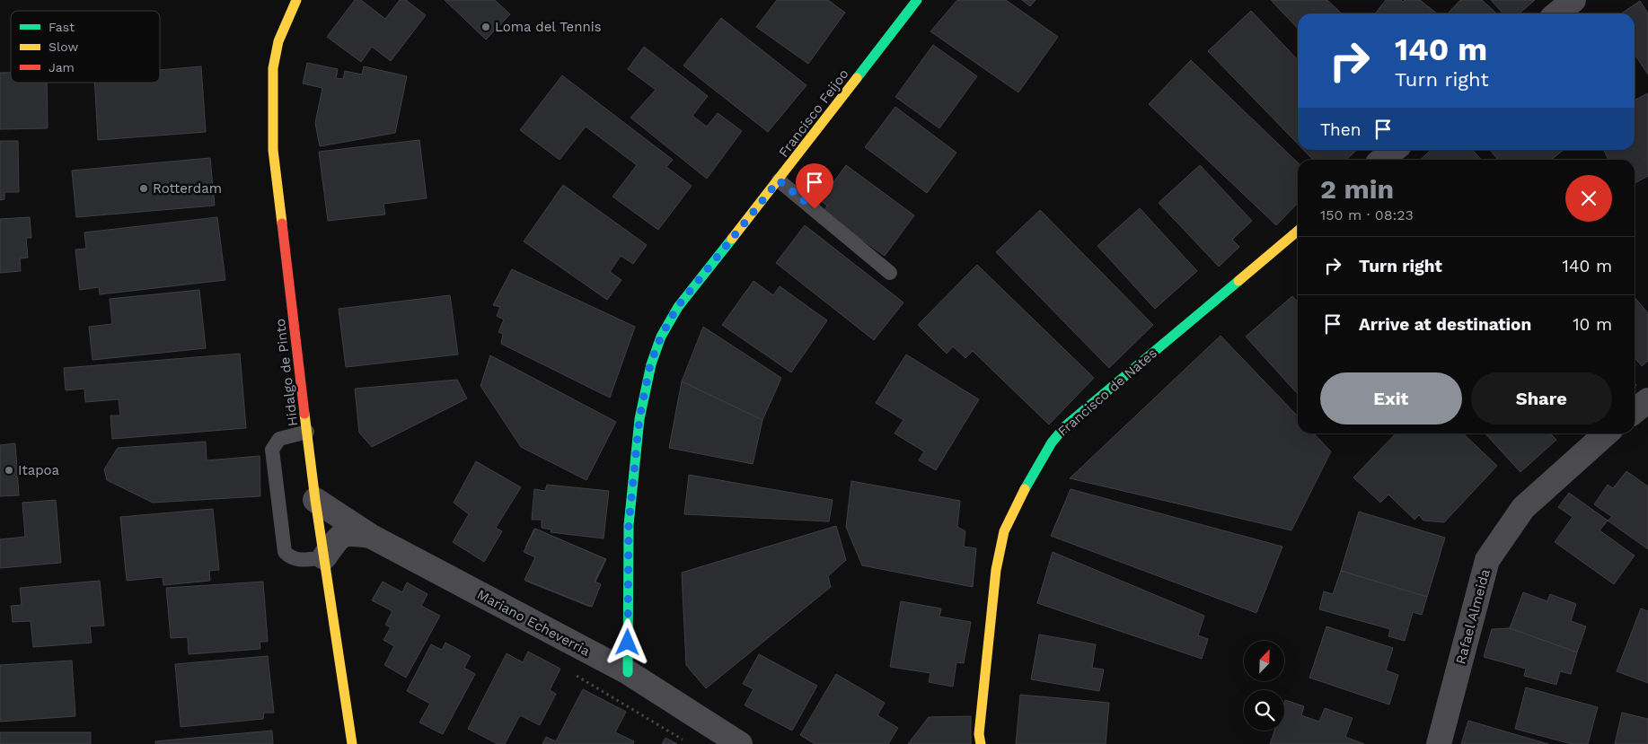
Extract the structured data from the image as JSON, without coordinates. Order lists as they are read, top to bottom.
{
  "streets": {
    "street": [
      "Francisco Feijoo",
      "Hidalgo de Pinto",
      "Francisco de Nates",
      "Rafael Almeida",
      "Mariano Echeverria"
    ]
  },
  "crossings": [
    ["Francisco Feijoo", "Mariano Echeverria"],
    ["Hidalgo de Pinto", "Mariano Echeverria"]
  ],
  "places": ["Loma del Tennis", "Rotterdam", "Itapoa"],
  "legend": ["Fast", "Slow", "Jam"],
  "north": "top right",
  "page": {
    "turn": ["140 m", "Turn right"],
    "then": "Then",
    "heading": ["2 min", "150 m · 08:23"],
    "list": [
      {
        "name": "Turn right",
        "value": "140 m"
      },
      {
        "name": "Arrive at destination",
        "value": "10 m"
      }
    ],
    "buttons": ["Exit", "Share"]
  }
}
